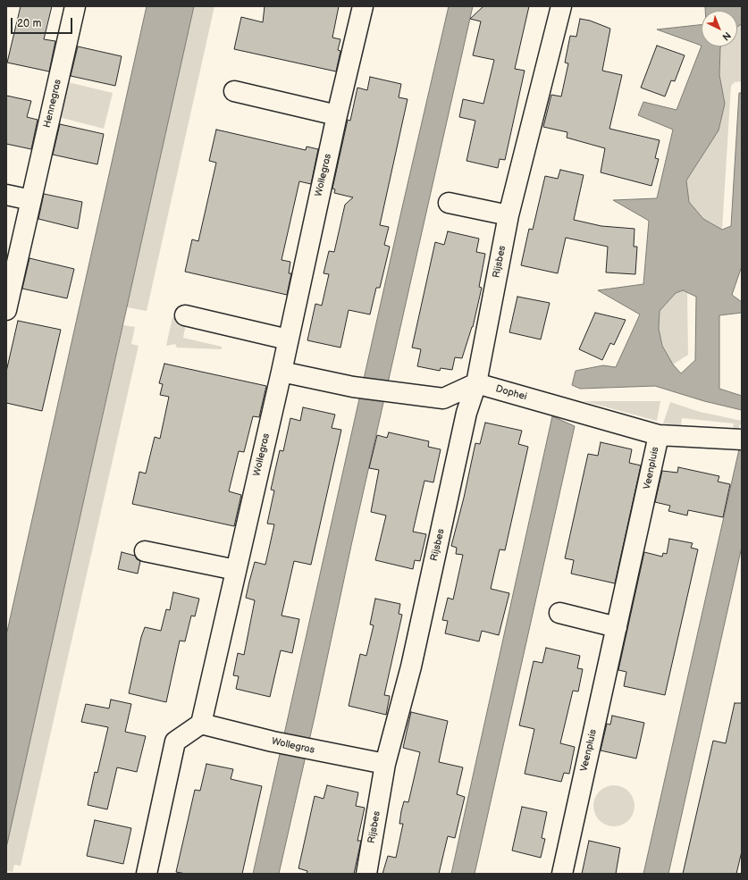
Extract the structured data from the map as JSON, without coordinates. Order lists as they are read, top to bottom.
{
  "streets": {
    "street": [
      "Hennegras",
      "Wollegras",
      "Rijsbes",
      "Dophei",
      "Veenpluis"
    ]
  },
  "crossings": [
    ["Wollegras", "Rijsbes"],
    ["Rijsbes", "Dophei"],
    ["Dophei", "Veenpluis"]
  ],
  "scale_bar": "20 m",
  "north": "bottom right"
}
